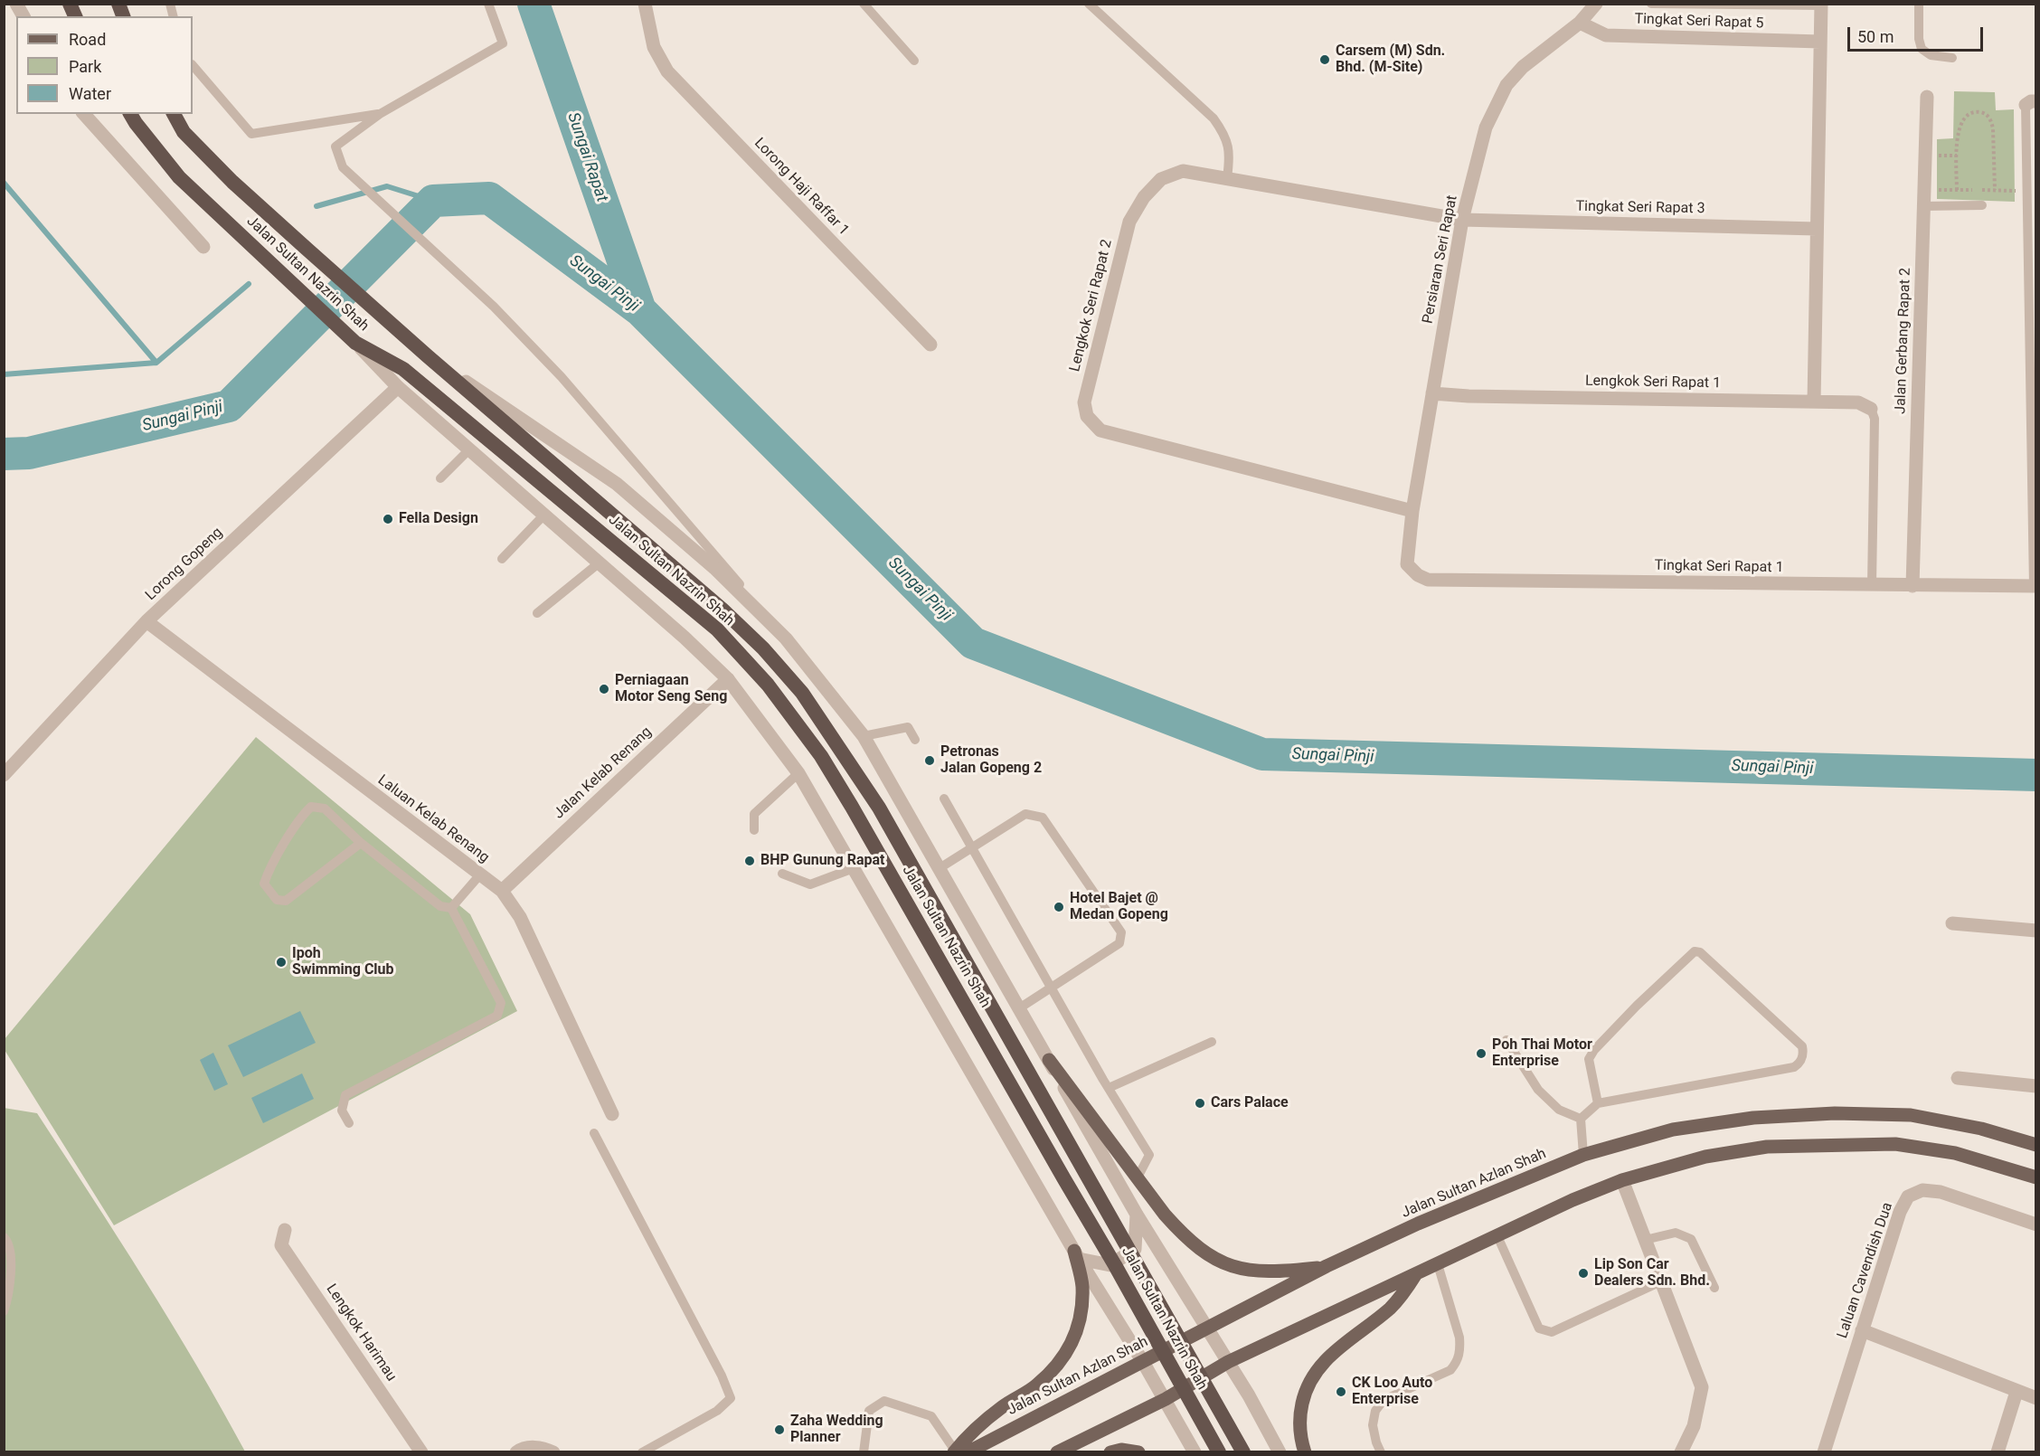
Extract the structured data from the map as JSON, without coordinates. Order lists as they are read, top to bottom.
{
  "streets": {
    "highway": ["Jalan Sultan Nazrin Shah"],
    "main road": ["Jalan Sultan Azlan Shah"],
    "street": [
      "Tingkat Seri Rapat 5",
      "Lorong Haji Raffar 1",
      "Tingkat Seri Rapat 3",
      "Persiaran Seri Rapat",
      "Lengkok Seri Rapat 2",
      "Jalan Gerbang Rapat 2",
      "Lengkok Seri Rapat 1",
      "Lorong Gopeng",
      "Tingkat Seri Rapat 1",
      "Jalan Kelab Renang",
      "Laluan Kelab Renang",
      "Laluan Cavendish Dua",
      "Lengkok Harimau"
    ]
  },
  "crossings": [
    ["Tingkat Seri Rapat 5", "Persiaran Seri Rapat"],
    ["Tingkat Seri Rapat 3", "Persiaran Seri Rapat"],
    ["Tingkat Seri Rapat 3", "Lengkok Seri Rapat 2"],
    ["Persiaran Seri Rapat", "Lengkok Seri Rapat 2"],
    ["Persiaran Seri Rapat", "Lengkok Seri Rapat 1"],
    ["Persiaran Seri Rapat", "Tingkat Seri Rapat 1"],
    ["Jalan Gerbang Rapat 2", "Tingkat Seri Rapat 1"],
    ["Lorong Gopeng", "Laluan Kelab Renang"],
    ["Jalan Kelab Renang", "Laluan Kelab Renang"]
  ],
  "water": ["Sungai Rapat", "Sungai Pinji"],
  "places": [
    "Carsem (M) Sdn. Bhd. (M-Site)",
    "Fella Design",
    "Perniagaan Motor Seng Seng",
    "Petronas Jalan Gopeng 2",
    "BHP Gunung Rapat",
    "Hotel Bajet @ Medan Gopeng",
    "Ipoh Swimming Club",
    "Poh Thai Motor Enterprise",
    "Cars Palace",
    "Lip Son Car Dealers Sdn. Bhd.",
    "CK Loo Auto Enterprise",
    "Zaha Wedding Planner"
  ],
  "legend": ["Road", "Park", "Water"],
  "scale_bar": "50 m"
}
